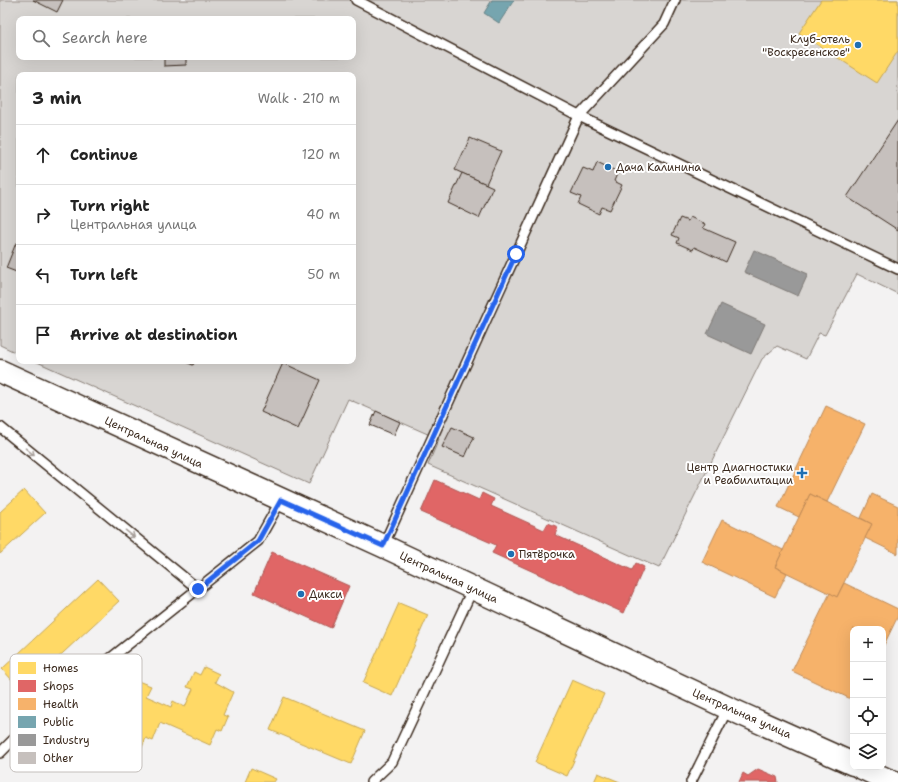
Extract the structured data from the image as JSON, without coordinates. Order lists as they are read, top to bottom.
{
  "streets": {
    "main road": ["Центральная улица"]
  },
  "places": {
    "other": [
      "Клуб-отель \"Воскресенское\"",
      "Дача Калинина",
      "Пятёрочка",
      "Дикси"
    ],
    "health": ["Центр Диагностики и Реабилитации"]
  },
  "legend": [
    "Homes",
    "Shops",
    "Health",
    "Public",
    "Industry",
    "Other"
  ],
  "page": {
    "search": "Search here",
    "heading": ["3 min", "Walk · 210 m"],
    "list": [
      ["Continue", "120 m"],
      ["Turn right", "Центральная улица", "40 m"],
      ["Turn left", "50 m"],
      "Arrive at destination"
    ],
    "map_buttons": ["+", "−"]
  }
}
